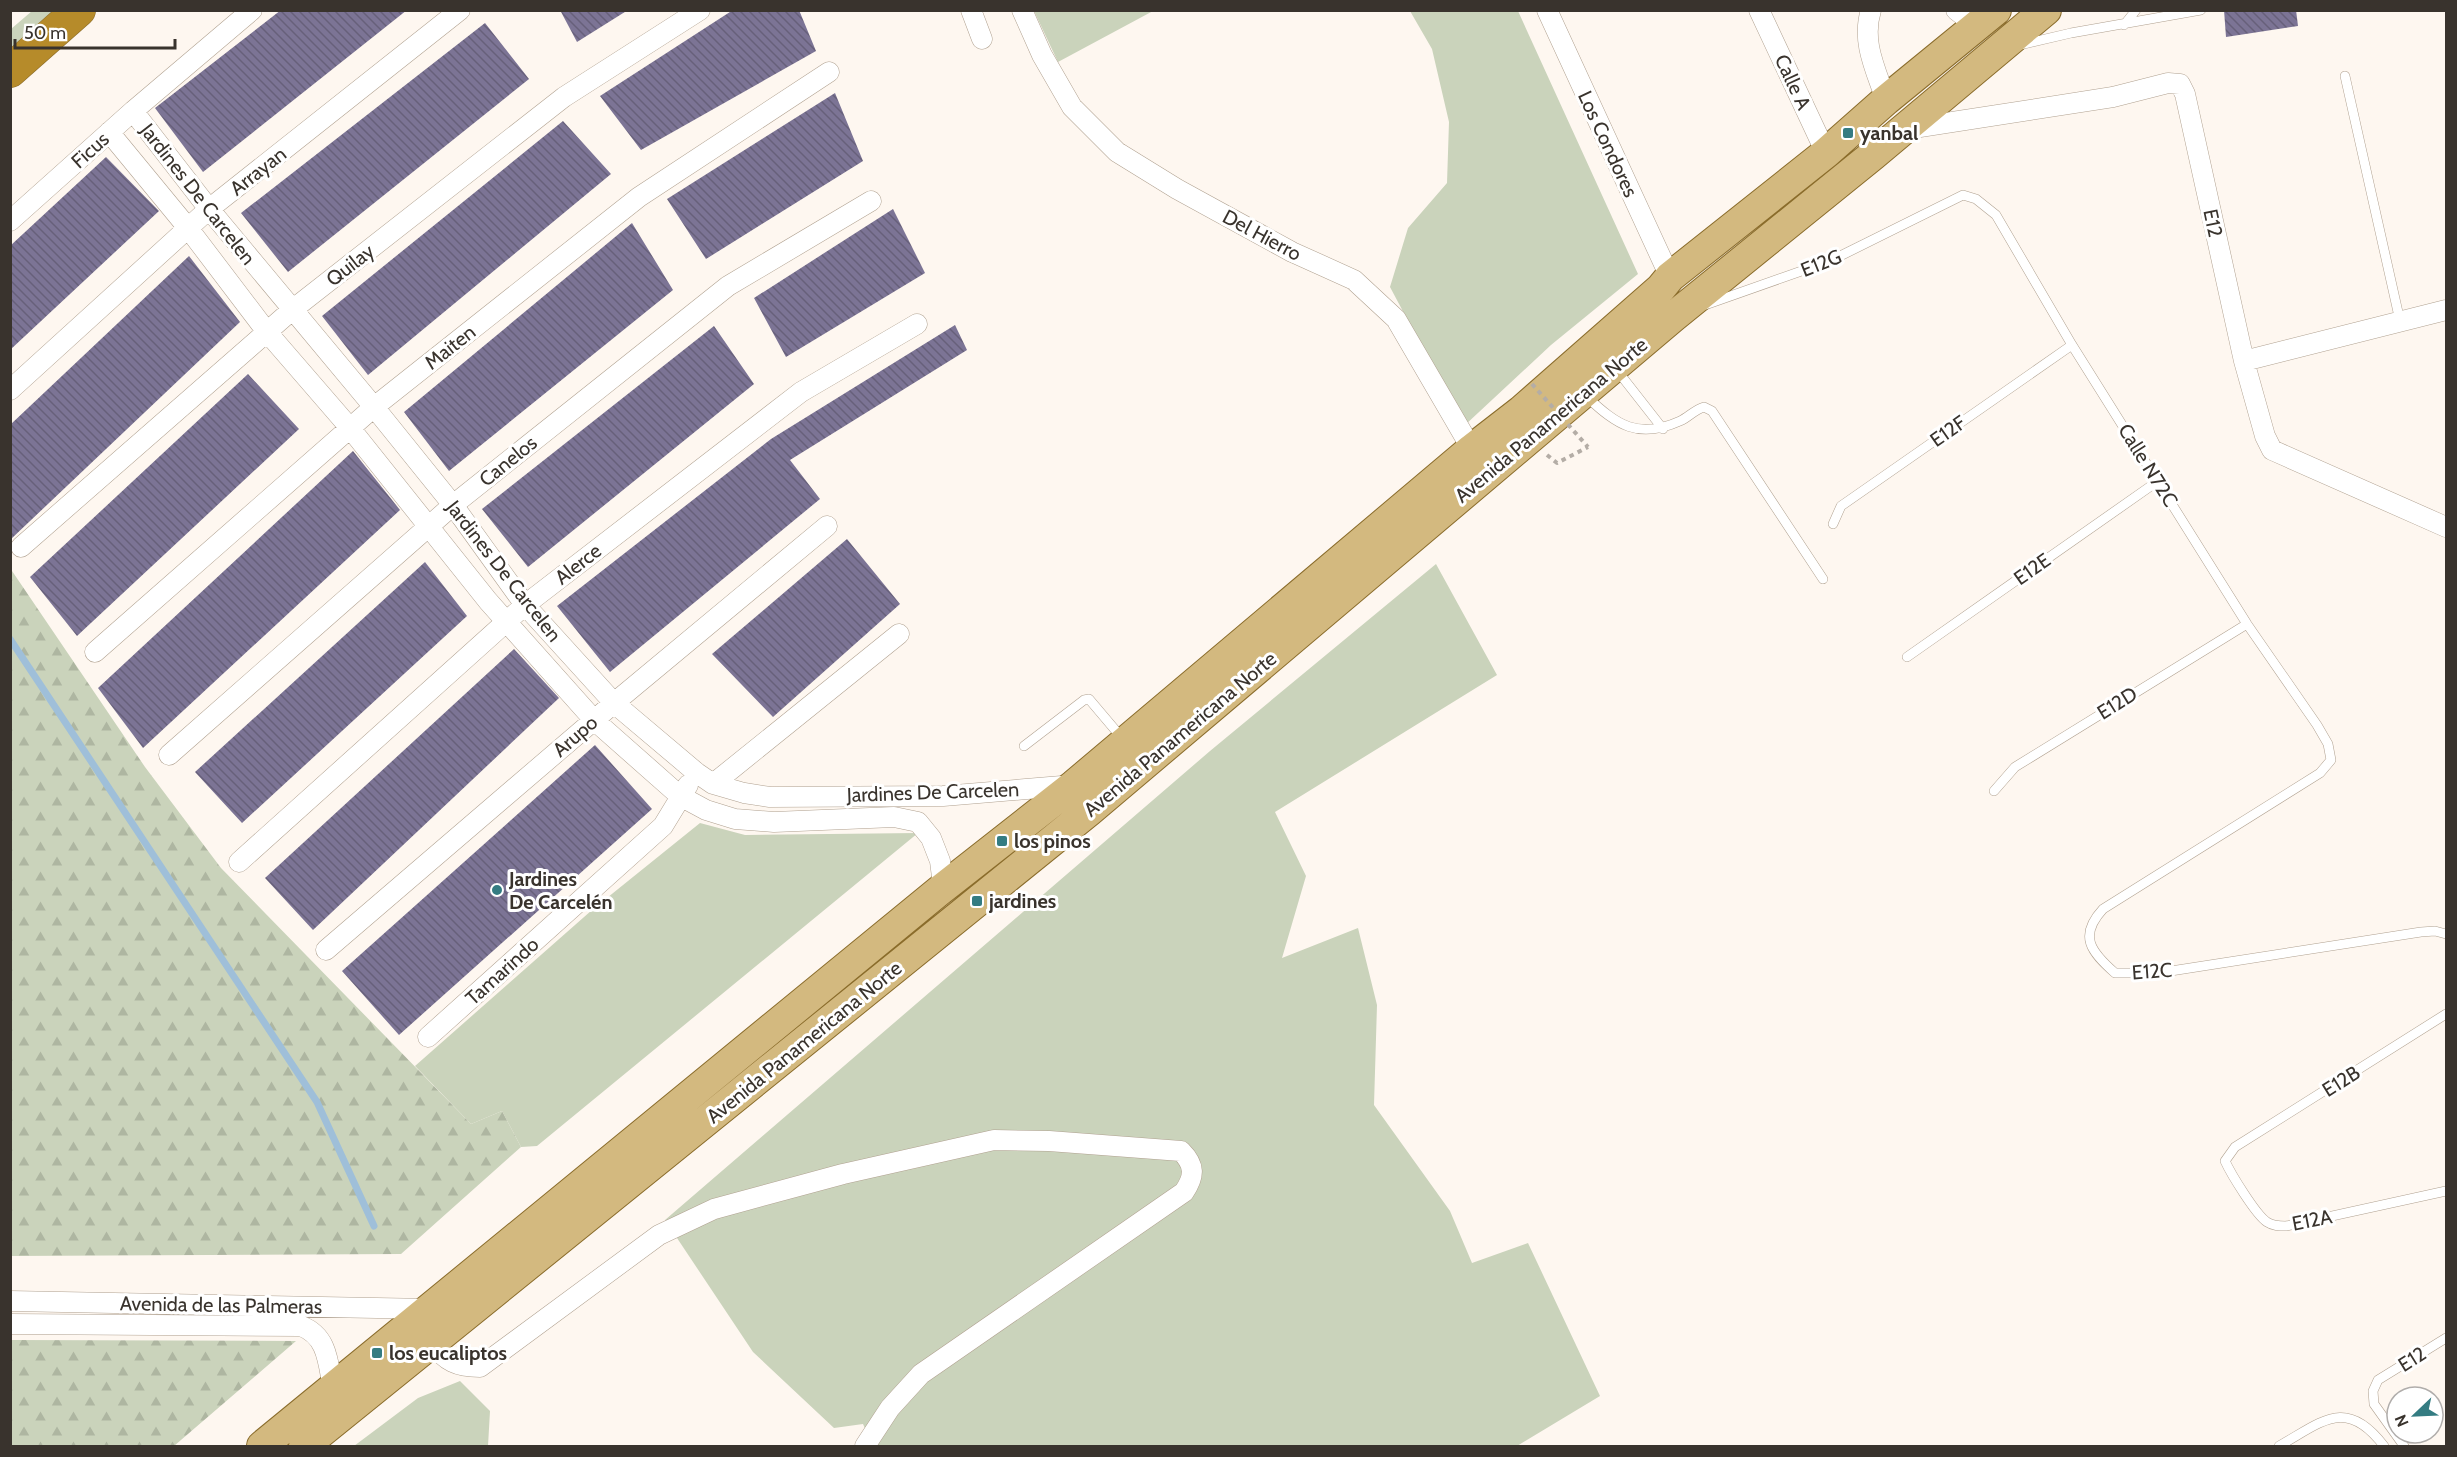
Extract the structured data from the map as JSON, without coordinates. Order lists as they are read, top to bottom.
{
  "streets": {
    "main road": ["Avenida Panamericana Norte"],
    "street": [
      "Calle A",
      "Los Condores",
      "Ficus",
      "Arrayan",
      "Jardines De Carcelen",
      "E12",
      "Del Hierro",
      "Quilay",
      "Maiten",
      "Canelos",
      "Alerce",
      "Arupo",
      "Tamarindo",
      "Avenida de las Palmeras"
    ],
    "lane": [
      "E12G",
      "E12F",
      "Calle N72C",
      "E12E",
      "E12D",
      "E12C",
      "E12B",
      "E12A"
    ]
  },
  "crossings": [
    ["Calle A", "Avenida Panamericana Norte"],
    ["Los Condores", "Avenida Panamericana Norte"],
    ["Ficus", "Jardines De Carcelen"],
    ["Arrayan", "Jardines De Carcelen"],
    ["Jardines De Carcelen", "Quilay"],
    ["Jardines De Carcelen", "Maiten"],
    ["Jardines De Carcelen", "Avenida Panamericana Norte"],
    ["Jardines De Carcelen", "Canelos"],
    ["Jardines De Carcelen", "Alerce"],
    ["Jardines De Carcelen", "Arupo"],
    ["Jardines De Carcelen", "Tamarindo"],
    ["E12", "Avenida Panamericana Norte"],
    ["Del Hierro", "Avenida Panamericana Norte"],
    ["E12G", "Avenida Panamericana Norte"],
    ["E12G", "Calle N72C"],
    ["Avenida Panamericana Norte", "Avenida de las Palmeras"],
    ["E12F", "Calle N72C"],
    ["Calle N72C", "E12E"],
    ["Calle N72C", "E12D"],
    ["Calle N72C", "E12C"],
    ["E12B", "E12A"]
  ],
  "places": {
    "transit": [
      "yanbal",
      "los pinos",
      "jardines",
      "los eucaliptos"
    ],
    "other": ["Jardines De Carcelén"]
  },
  "scale_bar": "50 m",
  "north": "bottom left"
}
